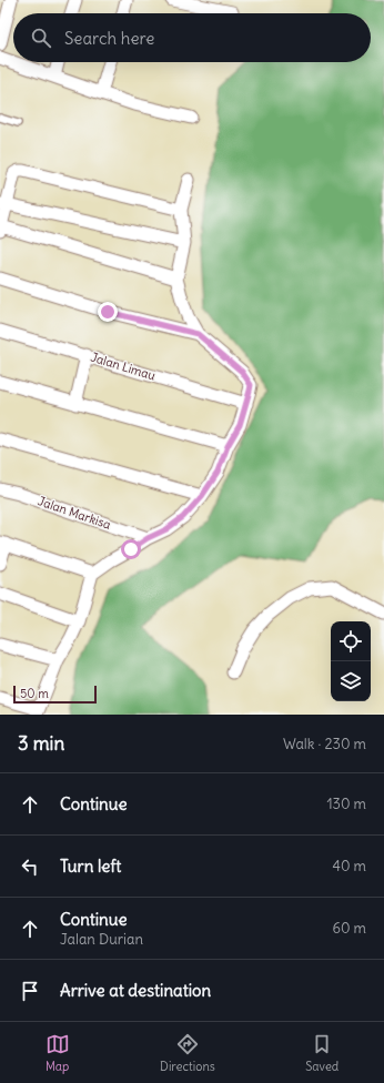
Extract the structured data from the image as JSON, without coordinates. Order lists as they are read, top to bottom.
{
  "streets": {
    "street": ["Jalan Limau", "Jalan Markisa"]
  },
  "scale_bar": "50 m",
  "page": {
    "search": "Search here",
    "scale": "50 m",
    "heading": ["3 min", "Walk · 230 m"],
    "list": [
      ["Continue", "130 m"],
      ["Turn left", "40 m"],
      ["Continue", "Jalan Durian", "60 m"],
      "Arrive at destination"
    ],
    "nav": ["Map", "Directions", "Saved"]
  }
}
